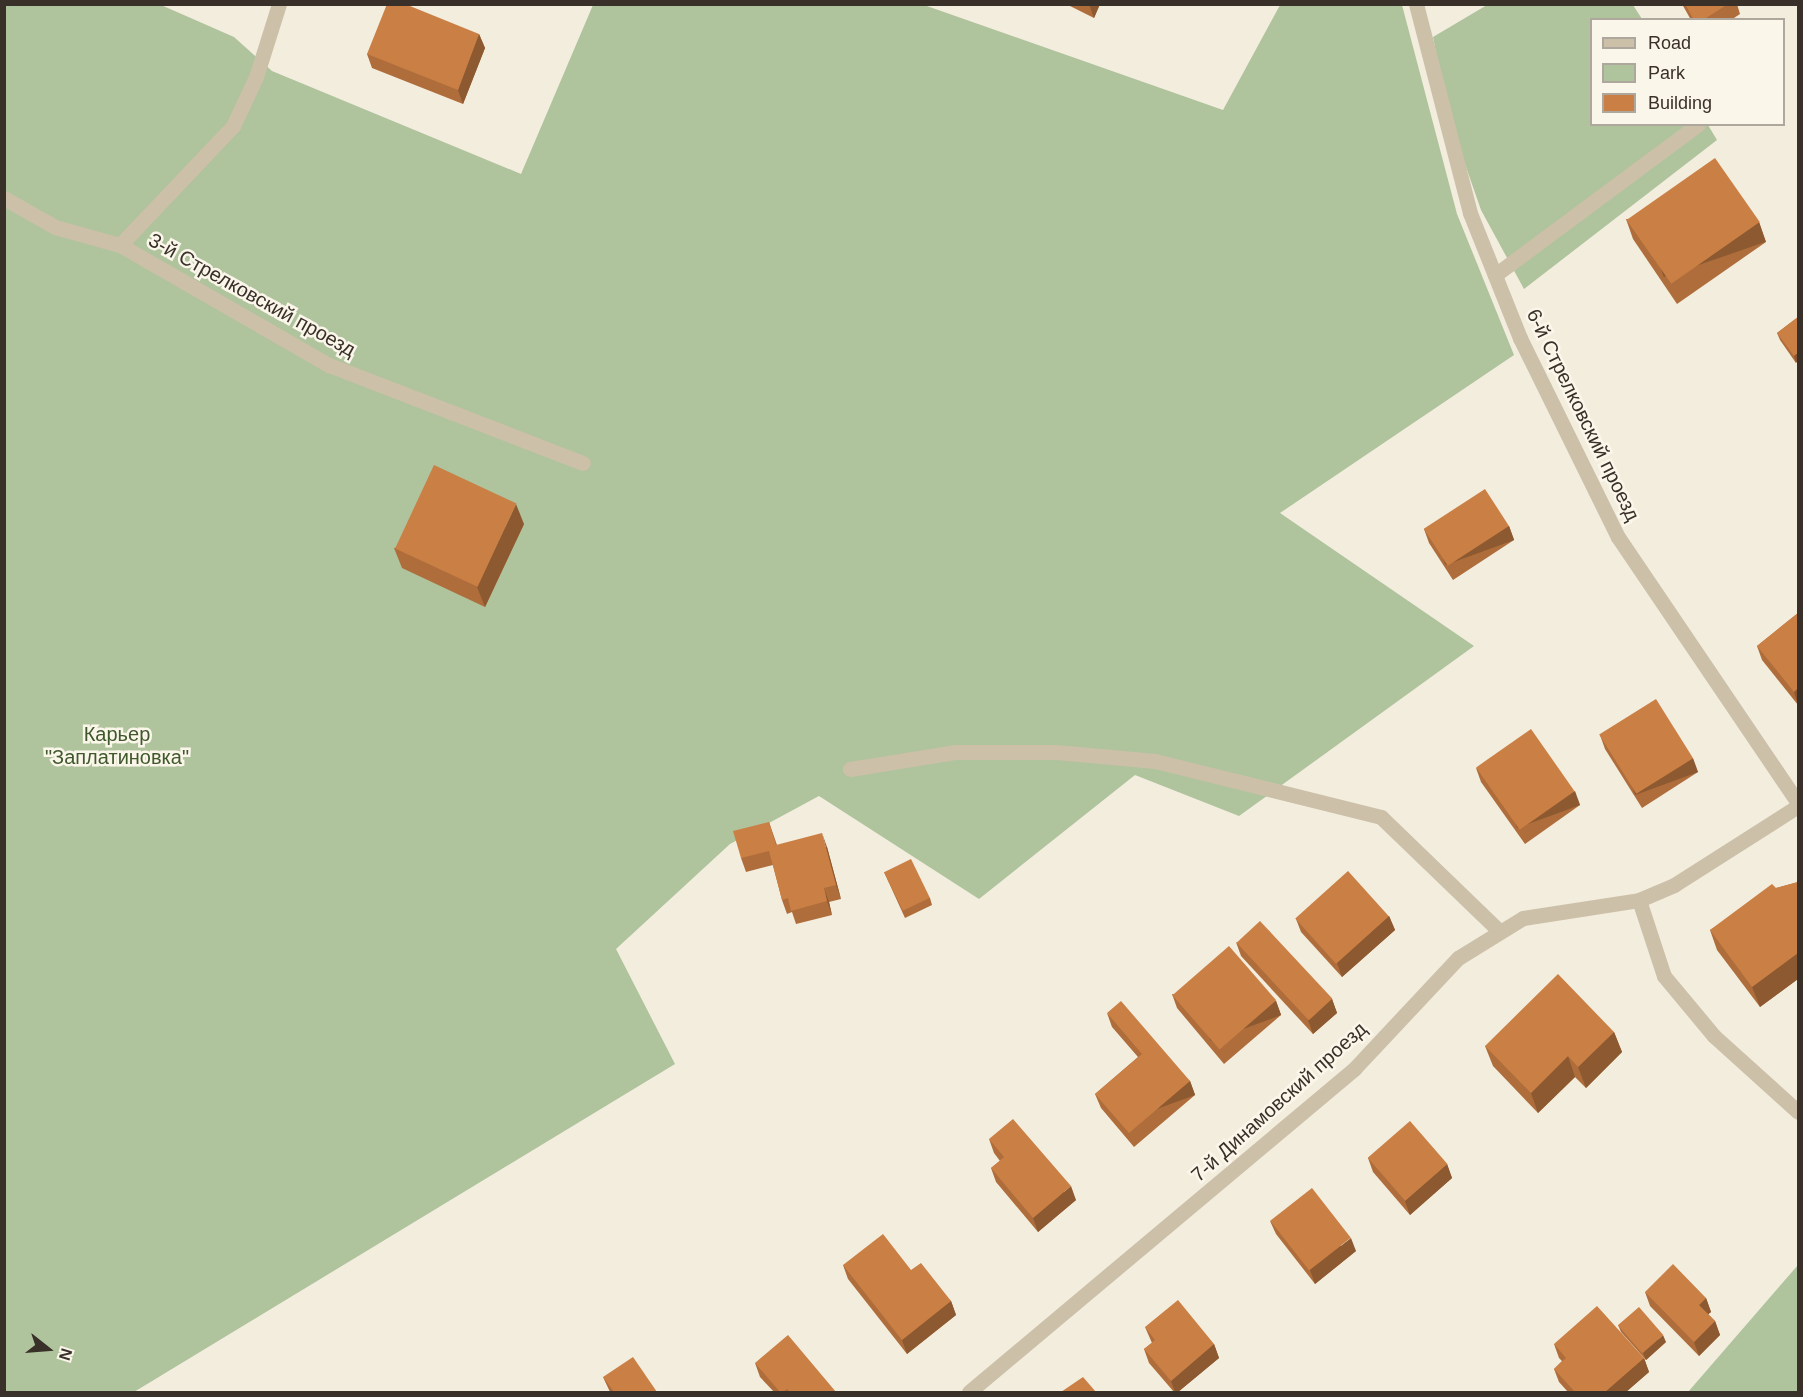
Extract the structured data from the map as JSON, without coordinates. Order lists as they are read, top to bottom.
{
  "streets": {
    "street": ["3-й Стрелковский проезд", "6-й Стрелковский проезд", "7-й Динамовский проезд"]
  },
  "crossings": [
    ["6-й Стрелковский проезд", "7-й Динамовский проезд"]
  ],
  "parks": ["Карьер \"Заплатиновка\""],
  "legend": ["Road", "Park", "Building"],
  "north": "right"
}
